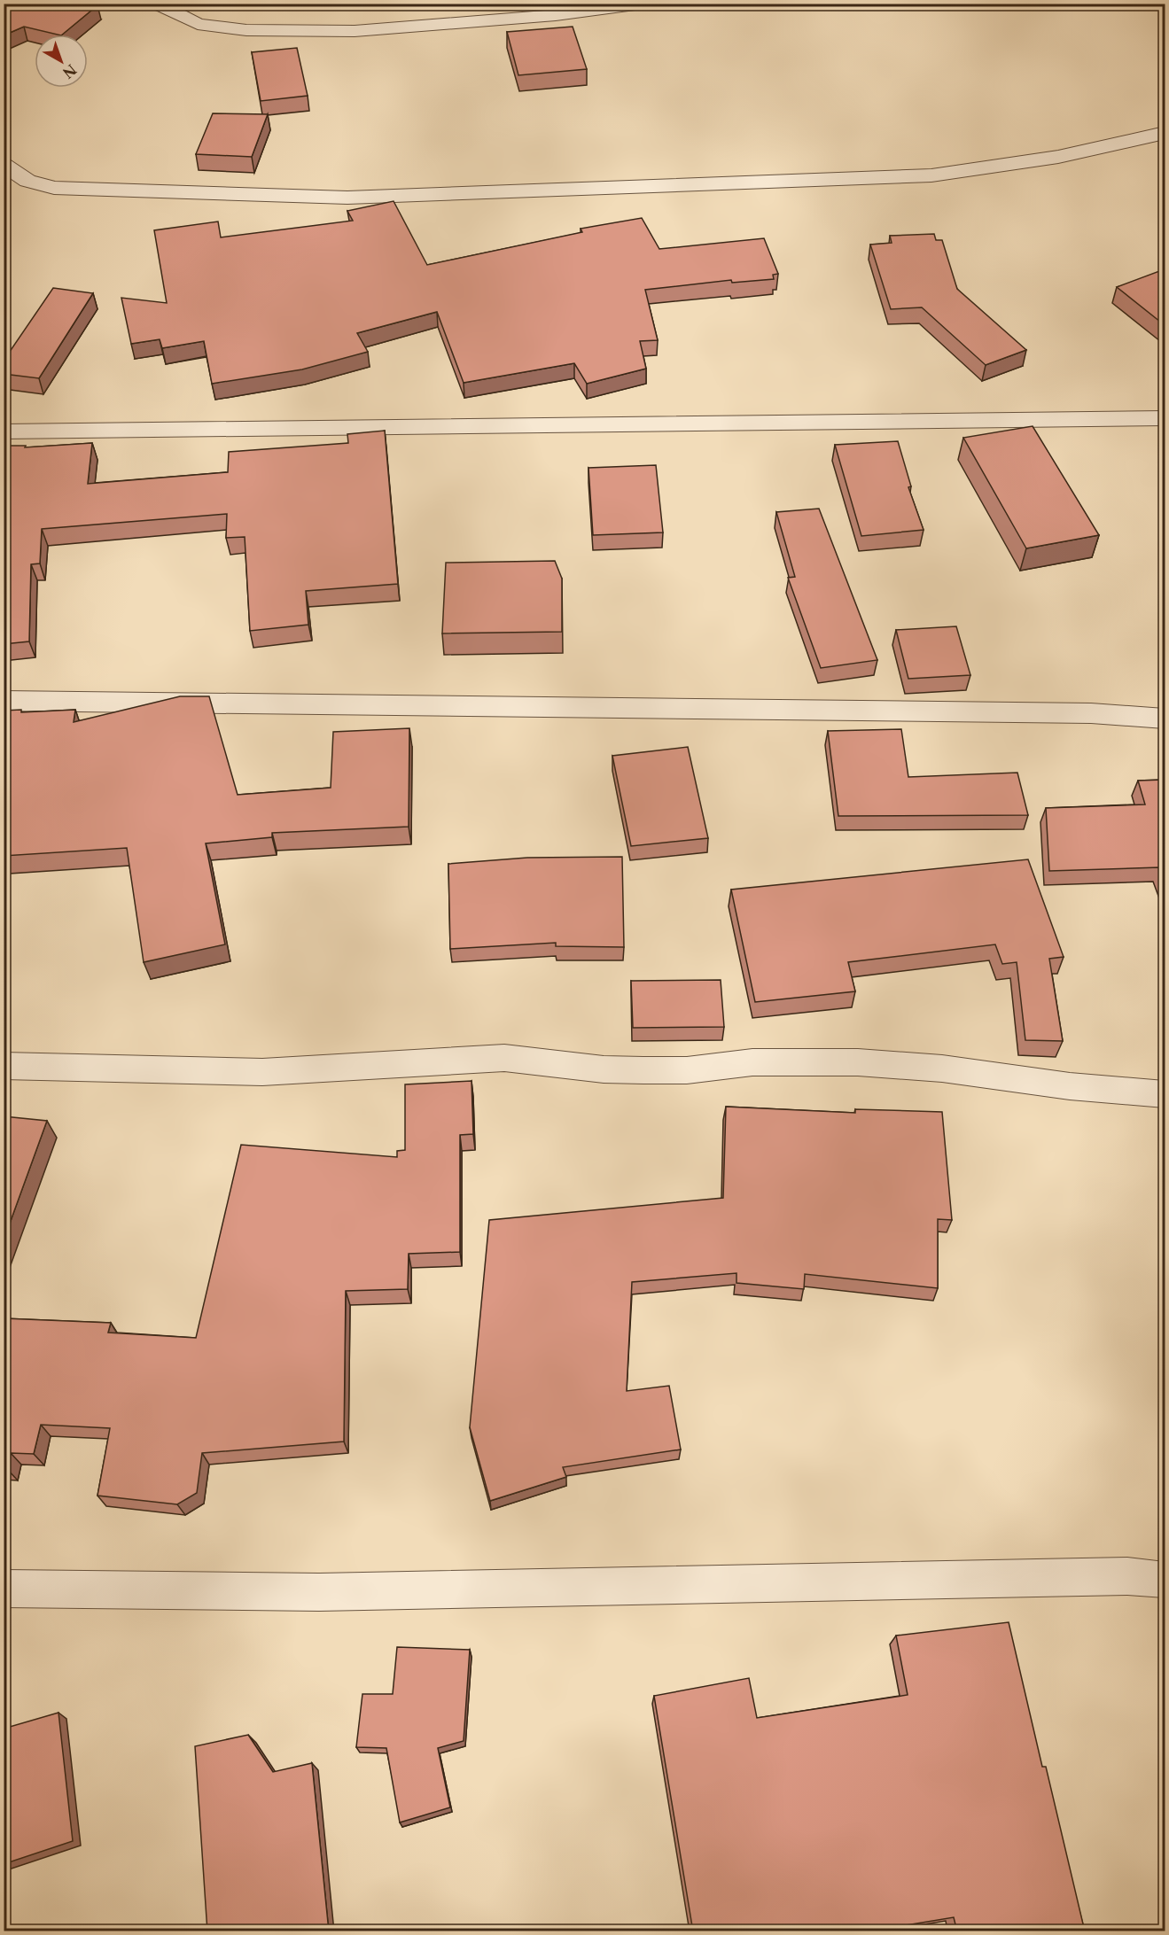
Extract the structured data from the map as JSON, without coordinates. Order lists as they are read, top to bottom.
{
  "north": "bottom right"
}
